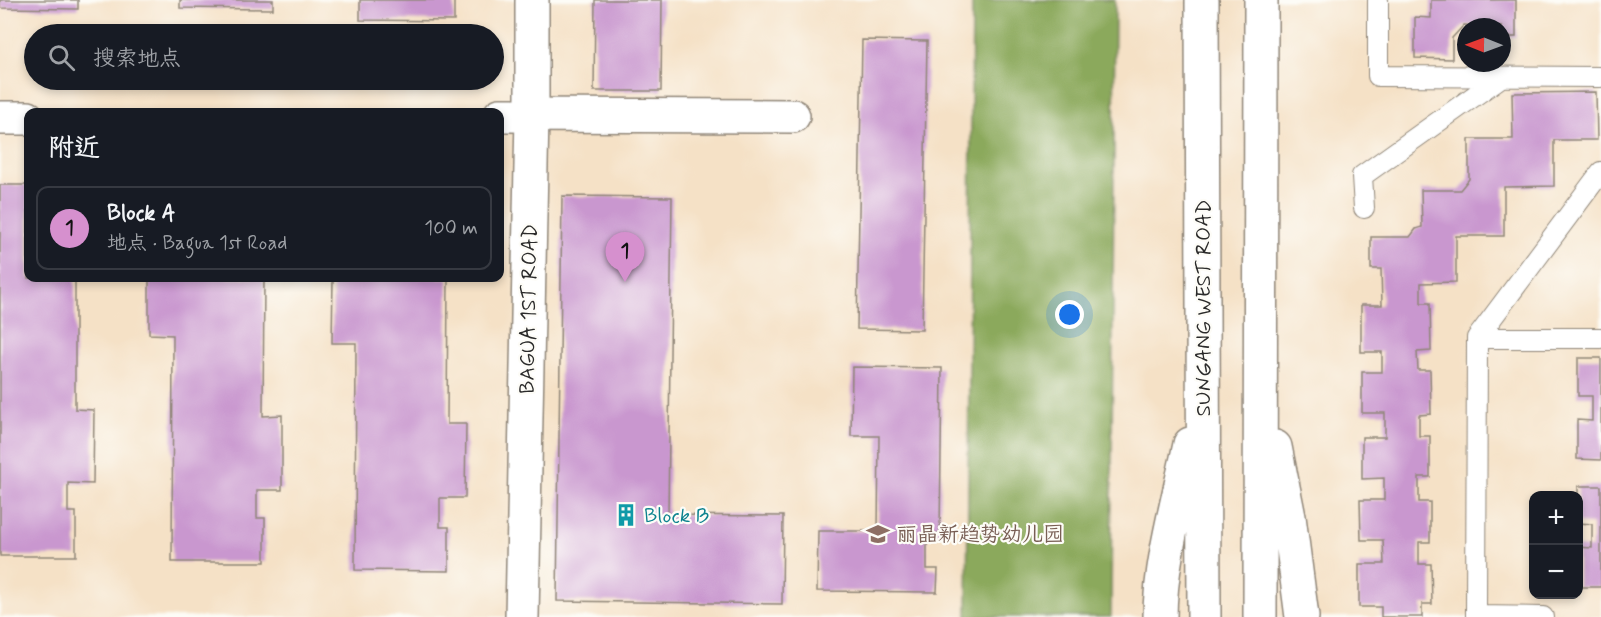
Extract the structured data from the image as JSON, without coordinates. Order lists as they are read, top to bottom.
{
  "streets": {
    "main road": ["SUNGANG WEST ROAD", "BAGUA 1ST ROAD"]
  },
  "places": {
    "building": ["Block B"],
    "school or university": ["丽晶新趋势幼儿园"]
  },
  "north": "left",
  "page": {
    "search": "搜索地点",
    "heading": "附近",
    "list": [
      {
        "mark": "1",
        "name": "Block A",
        "note": "地点 · Bagua 1st Road",
        "value": "100 m"
      }
    ],
    "pins": "1",
    "map_buttons": ["+", "−"]
  }
}
